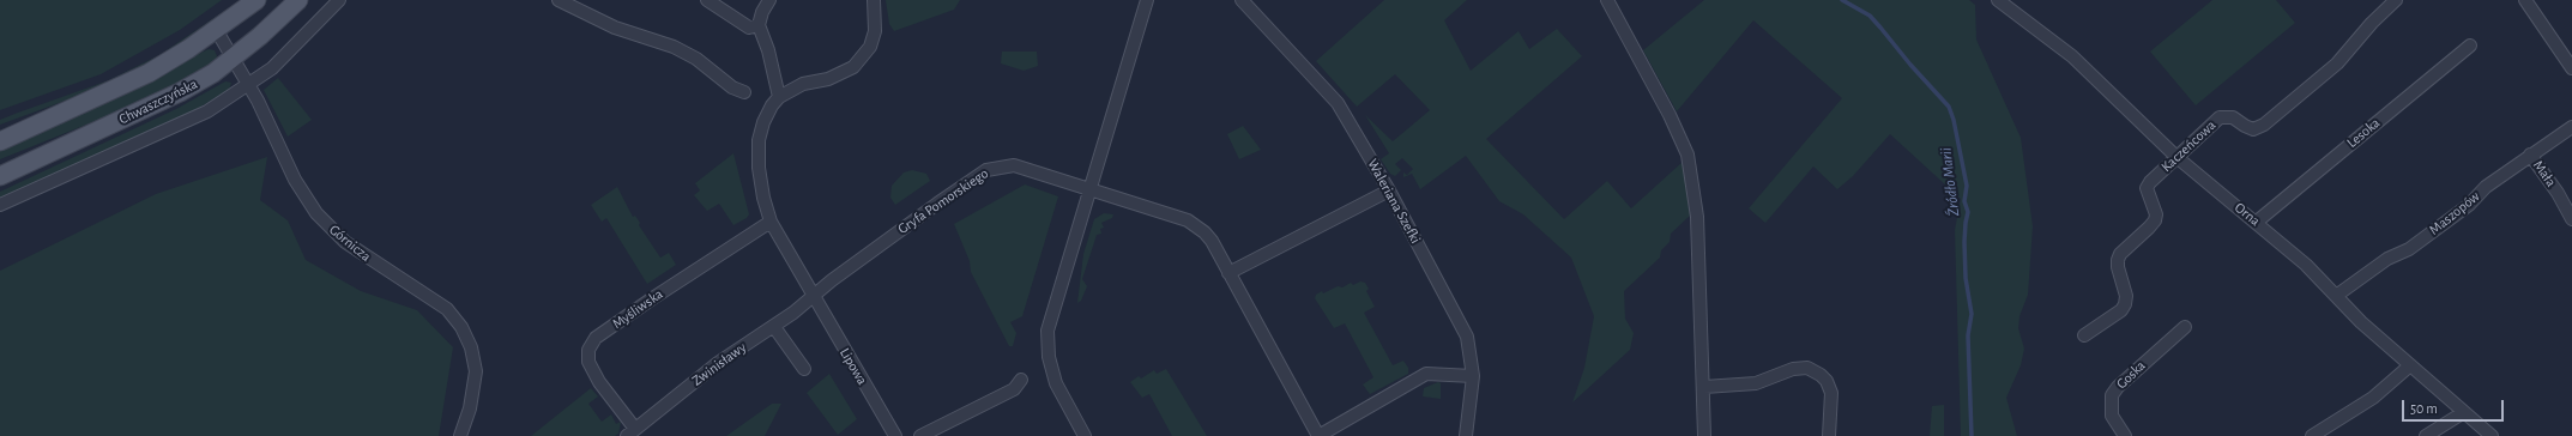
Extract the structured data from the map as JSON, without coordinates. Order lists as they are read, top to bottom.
{
  "streets": {
    "main road": ["Chwaszczyńska"],
    "street": [
      "Lesoka",
      "Kaczeńcowa",
      "Mała",
      "Gryfa Pomorskiego",
      "Waleriana Szefki",
      "Maszopów",
      "Orna",
      "Górnicza",
      "Myśliwska",
      "Zwinisławy",
      "Lipowa",
      "Goska"
    ]
  },
  "crossings": [
    ["Chwaszczyńska", "Górnicza"],
    ["Lesoka", "Orna"],
    ["Kaczeńcowa", "Orna"],
    ["Mała", "Maszopów"],
    ["Gryfa Pomorskiego", "Waleriana Szefki"],
    ["Gryfa Pomorskiego", "Zwinisławy"],
    ["Gryfa Pomorskiego", "Lipowa"],
    ["Maszopów", "Orna"],
    ["Myśliwska", "Zwinisławy"],
    ["Zwinisławy", "Lipowa"]
  ],
  "water": ["Źródło Marii"],
  "scale_bar": "50 m"
}
